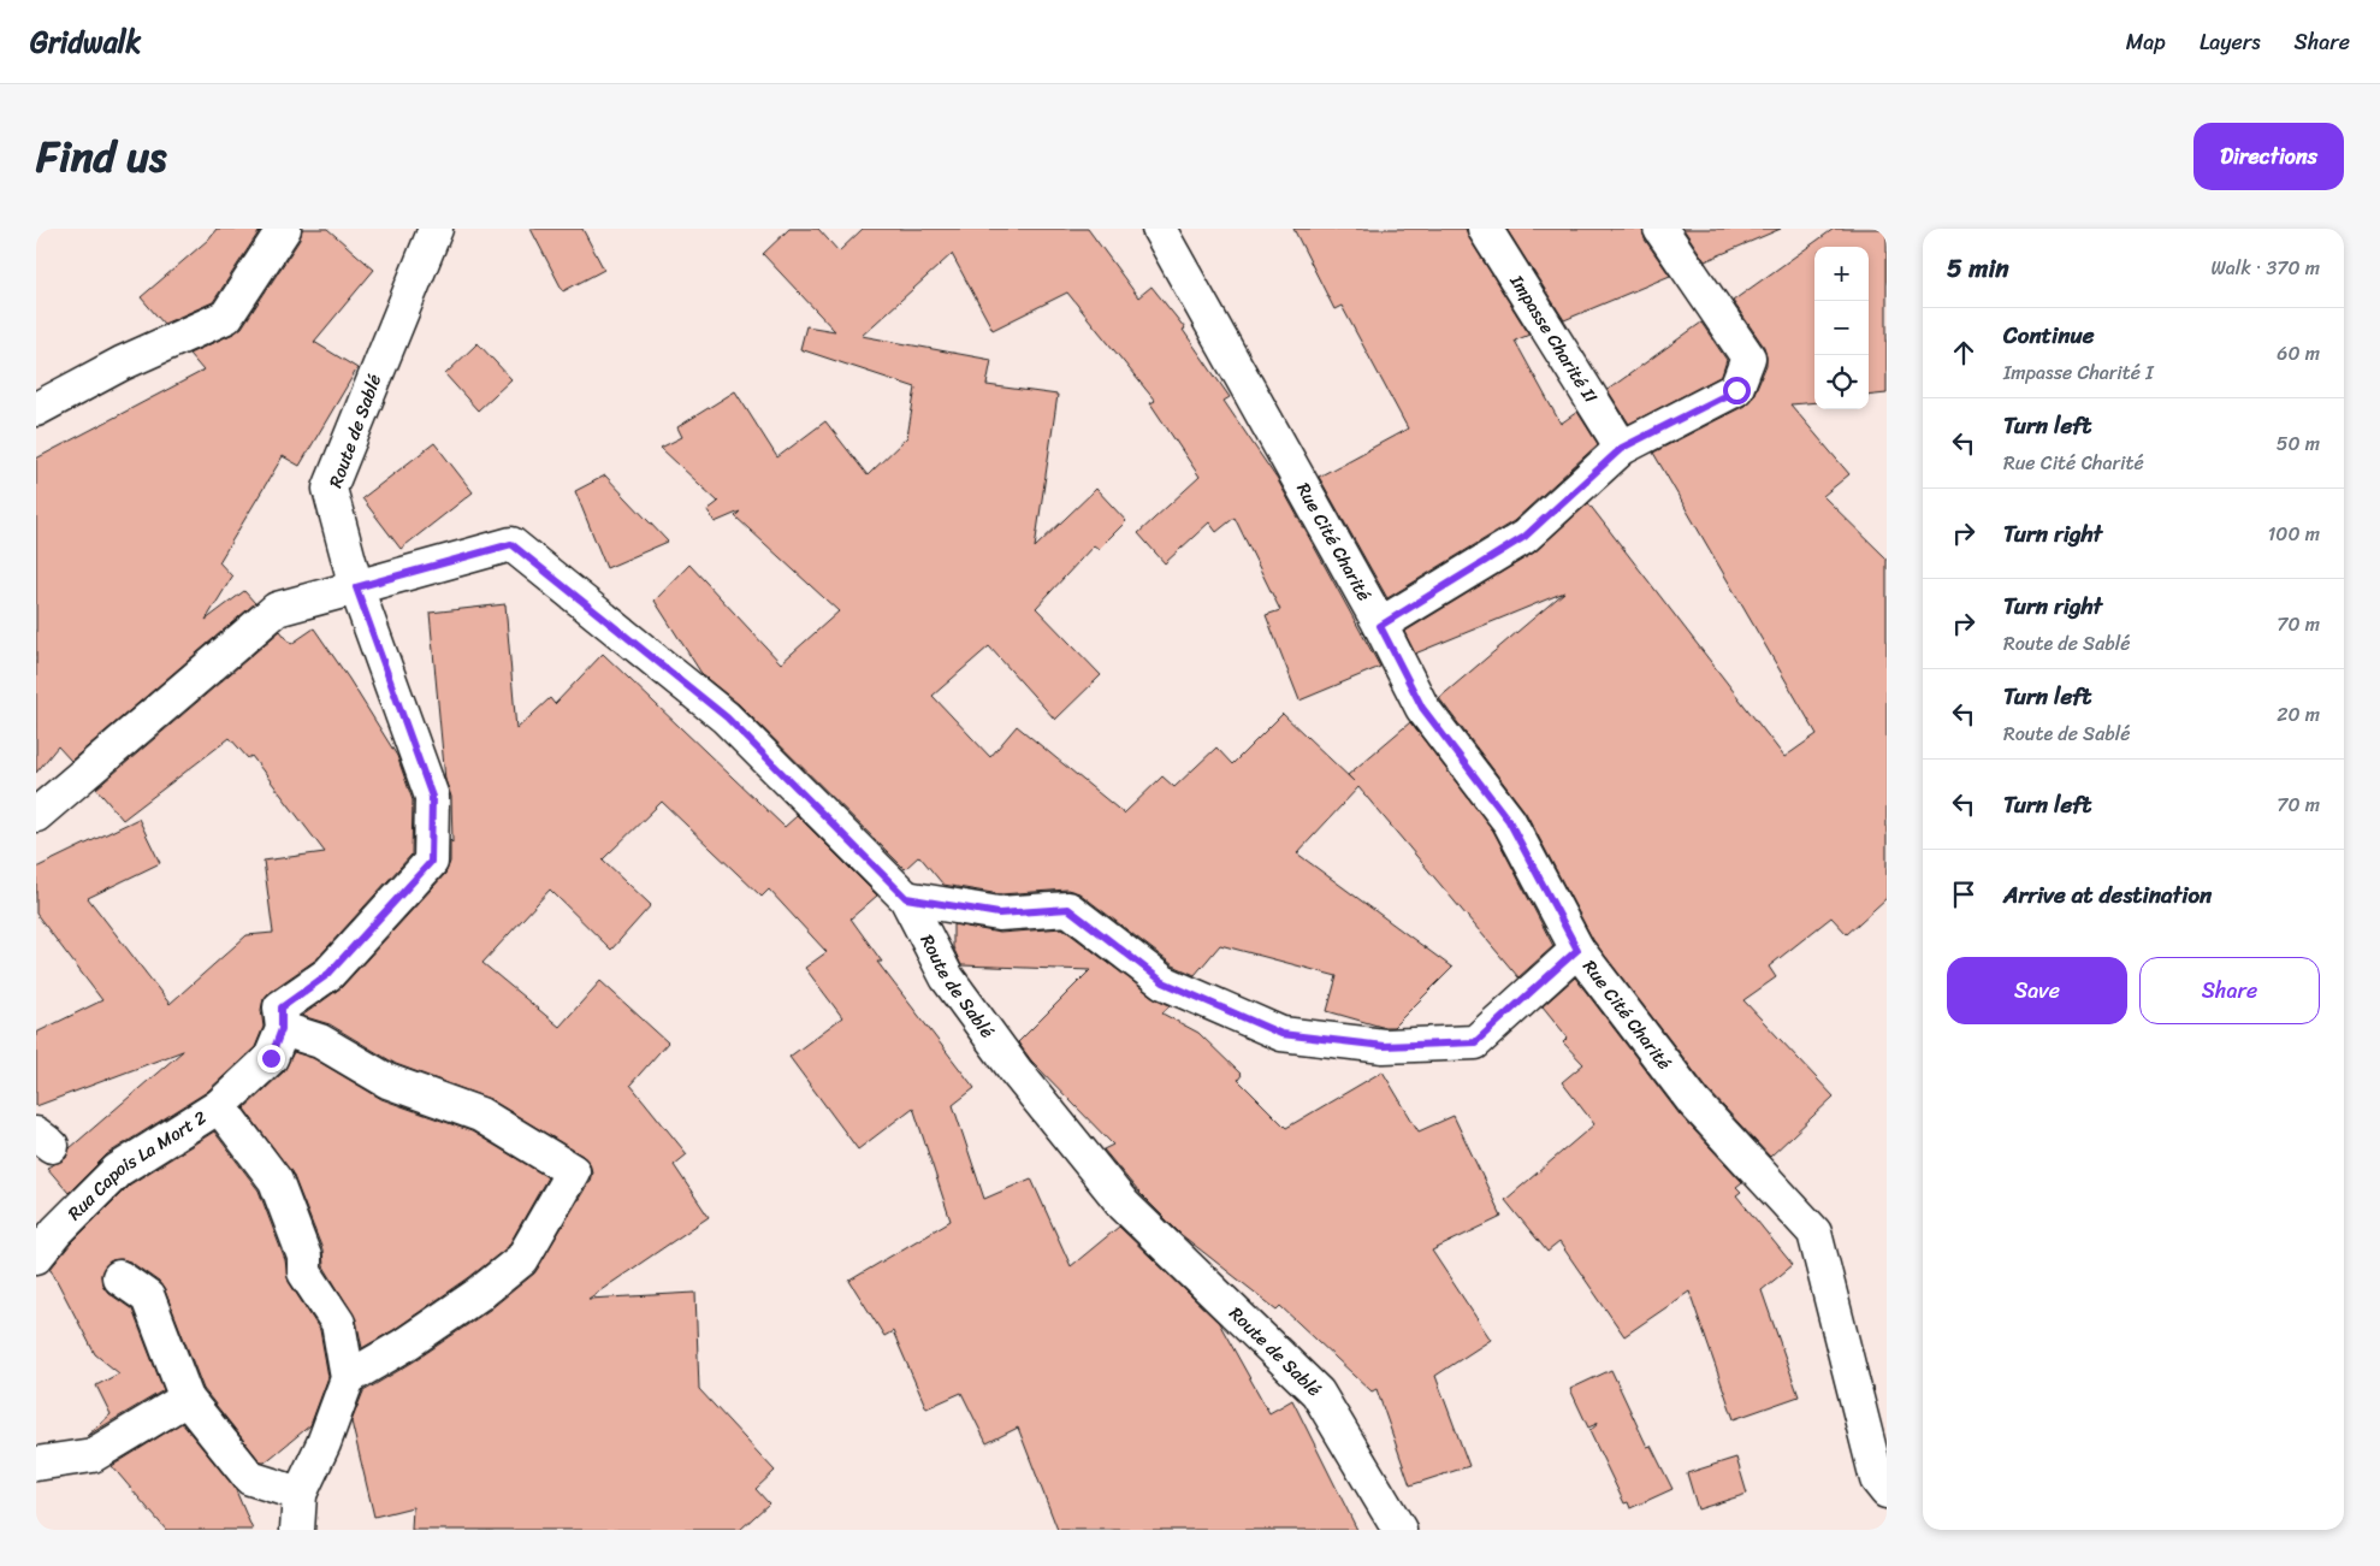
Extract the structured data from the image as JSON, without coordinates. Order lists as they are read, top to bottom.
{
  "streets": {
    "street": [
      "Impasse Charité II",
      "Route de Sablé",
      "Rue Cité Charité",
      "Rua Capois La Mort 2"
    ]
  },
  "crossings": [
    ["Route de Sablé", "Rua Capois La Mort 2"]
  ],
  "page": {
    "header": "Gridwalk",
    "nav": ["Map", "Layers", "Share"],
    "title": "Find us",
    "buttons": [
      "Directions",
      ["Save", "Share"]
    ],
    "heading": ["5 min", "Walk · 370 m"],
    "map_buttons": ["+", "−"],
    "list": [
      ["Continue", "Impasse Charité I", "60 m"],
      ["Turn left", "Rue Cité Charité", "50 m"],
      ["Turn right", "100 m"],
      ["Turn right", "Route de Sablé", "70 m"],
      ["Turn left", "Route de Sablé", "20 m"],
      ["Turn left", "70 m"],
      "Arrive at destination"
    ]
  }
}
